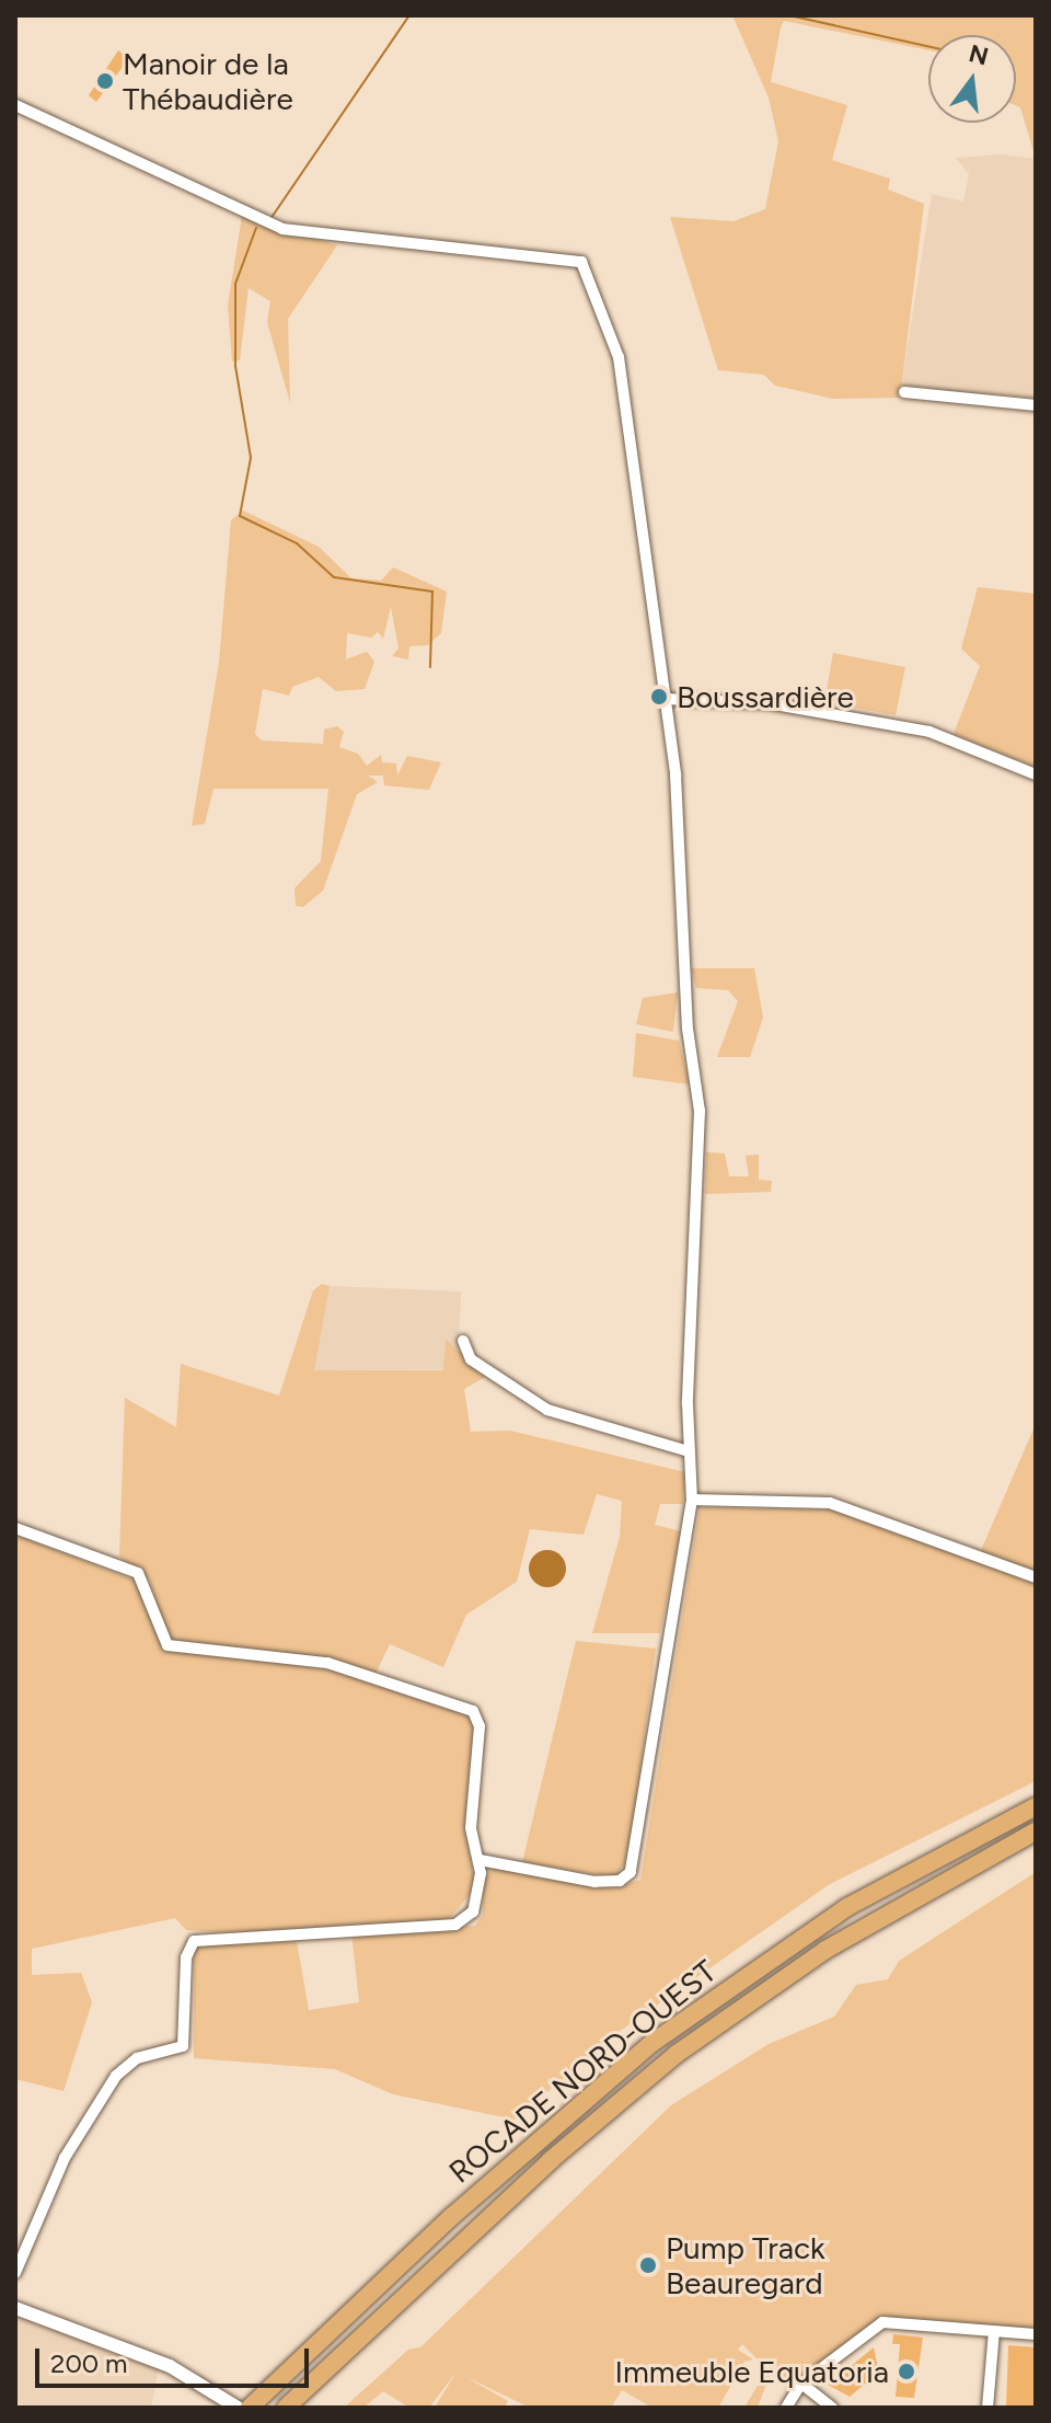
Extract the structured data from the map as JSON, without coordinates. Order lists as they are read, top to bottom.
{
  "streets": {
    "highway": ["ROCADE NORD-OUEST"]
  },
  "places": [
    "Manoir de la Thébaudière",
    "Boussardière",
    "Pump Track Beauregard",
    "Immeuble Equatoria"
  ],
  "scale_bar": "200 m",
  "north": "top"
}
